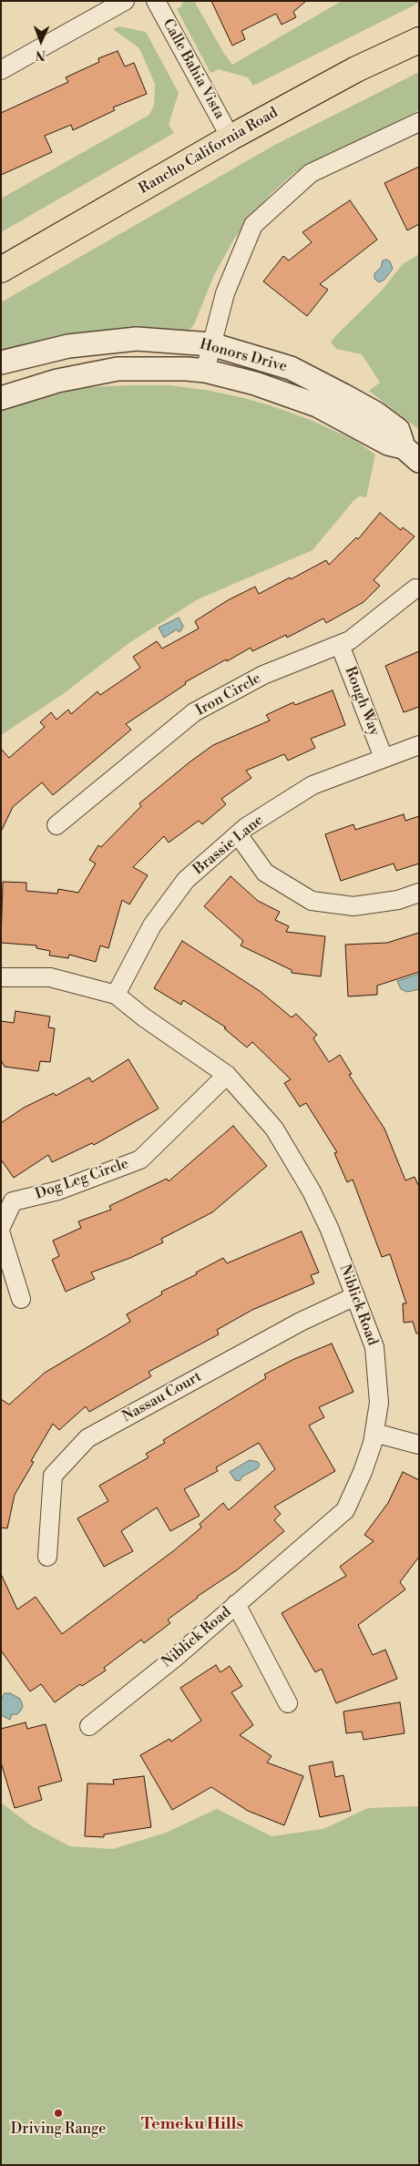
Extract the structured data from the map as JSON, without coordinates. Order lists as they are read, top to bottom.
{
  "streets": {
    "main road": ["Rancho California Road"],
    "street": [
      "Calle Bahia Vista",
      "Honors Drive",
      "Iron Circle",
      "Rough Way",
      "Brassie Lane",
      "Dog Leg Circle",
      "Niblick Road",
      "Nassau Court"
    ]
  },
  "crossings": [
    ["Calle Bahia Vista", "Rancho California Road"],
    ["Iron Circle", "Rough Way"],
    ["Rough Way", "Brassie Lane"],
    ["Brassie Lane", "Niblick Road"],
    ["Dog Leg Circle", "Niblick Road"],
    ["Niblick Road", "Nassau Court"]
  ],
  "districts": ["Temeku Hills"],
  "places": ["Driving Range"],
  "north": "bottom"
}
